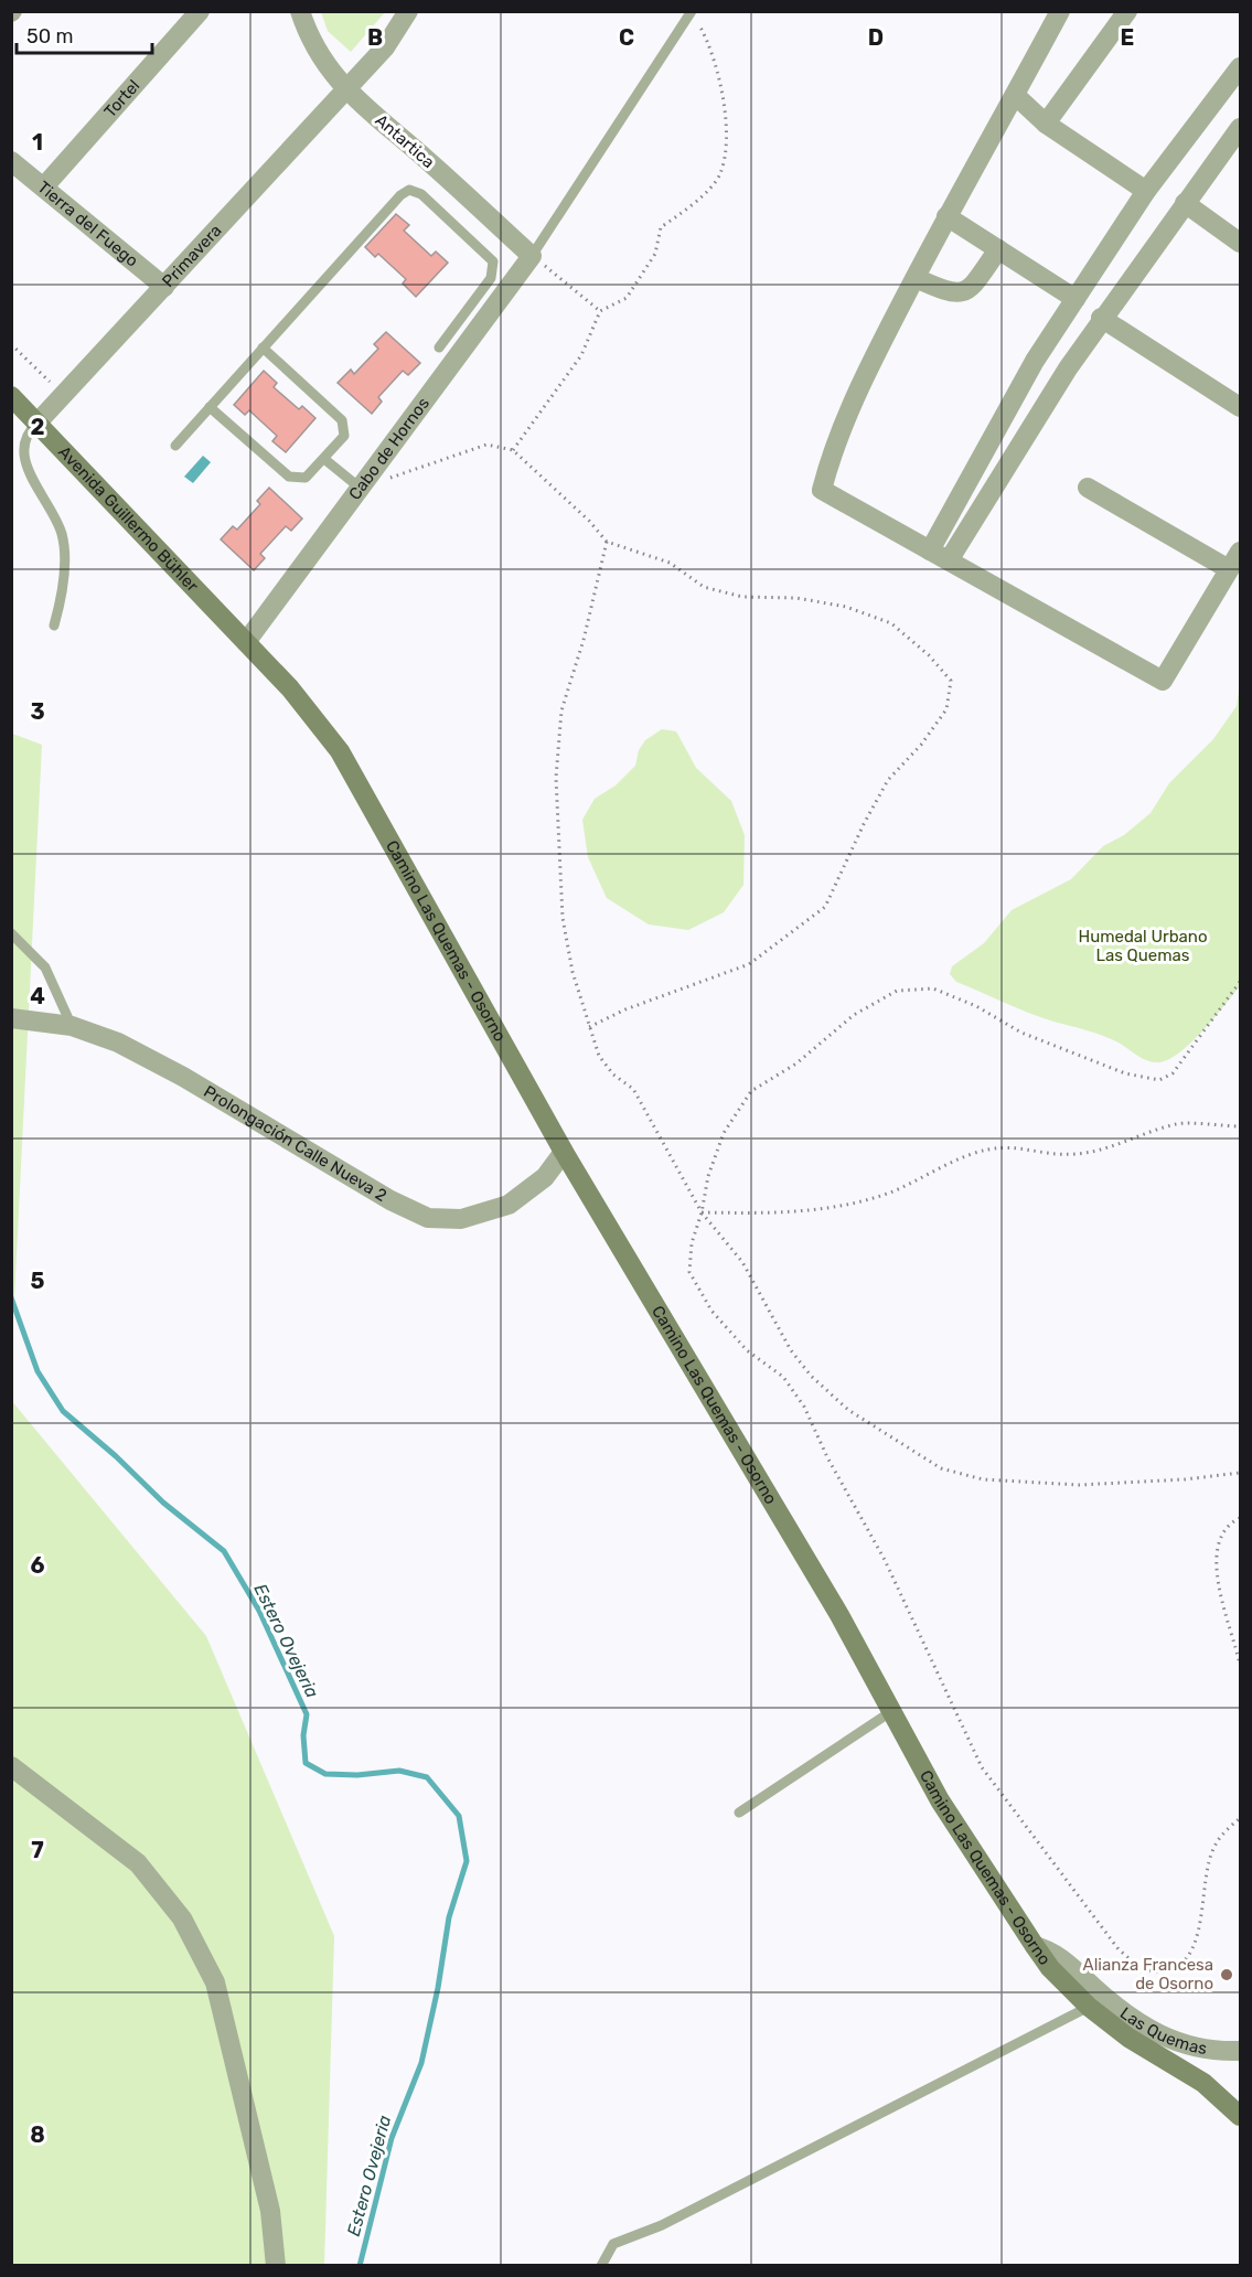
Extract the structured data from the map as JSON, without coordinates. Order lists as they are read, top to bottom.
{
  "streets": {
    "main road": ["Avenida Guillermo Bühler", "Camino Las Quemas - Osorno"],
    "street": [
      "Tortel",
      "Antartica",
      "Tierra del Fuego",
      "Primavera",
      "Cabo de Hornos",
      "Prolongación Calle Nueva 2",
      "Las Quemas"
    ]
  },
  "crossings": [
    ["Tortel", "Tierra del Fuego"],
    ["Antartica", "Primavera"],
    ["Antartica", "Cabo de Hornos"],
    ["Tierra del Fuego", "Primavera"],
    ["Primavera", "Avenida Guillermo Bühler"],
    ["Cabo de Hornos", "Avenida Guillermo Bühler"],
    ["Cabo de Hornos", "Camino Las Quemas - Osorno"],
    ["Avenida Guillermo Bühler", "Camino Las Quemas - Osorno"],
    ["Camino Las Quemas - Osorno", "Prolongación Calle Nueva 2"],
    ["Camino Las Quemas - Osorno", "Las Quemas"]
  ],
  "water": ["Estero Ovejeria"],
  "parks": ["Humedal Urbano Las Quemas"],
  "places": ["Alianza Francesa de Osorno"],
  "scale_bar": "50 m",
  "grid": {
    "columns": [
      "B",
      "C",
      "D",
      "E"
    ],
    "rows": [
      "1",
      "2",
      "3",
      "4",
      "5",
      "6",
      "7",
      "8"
    ]
  }
}
